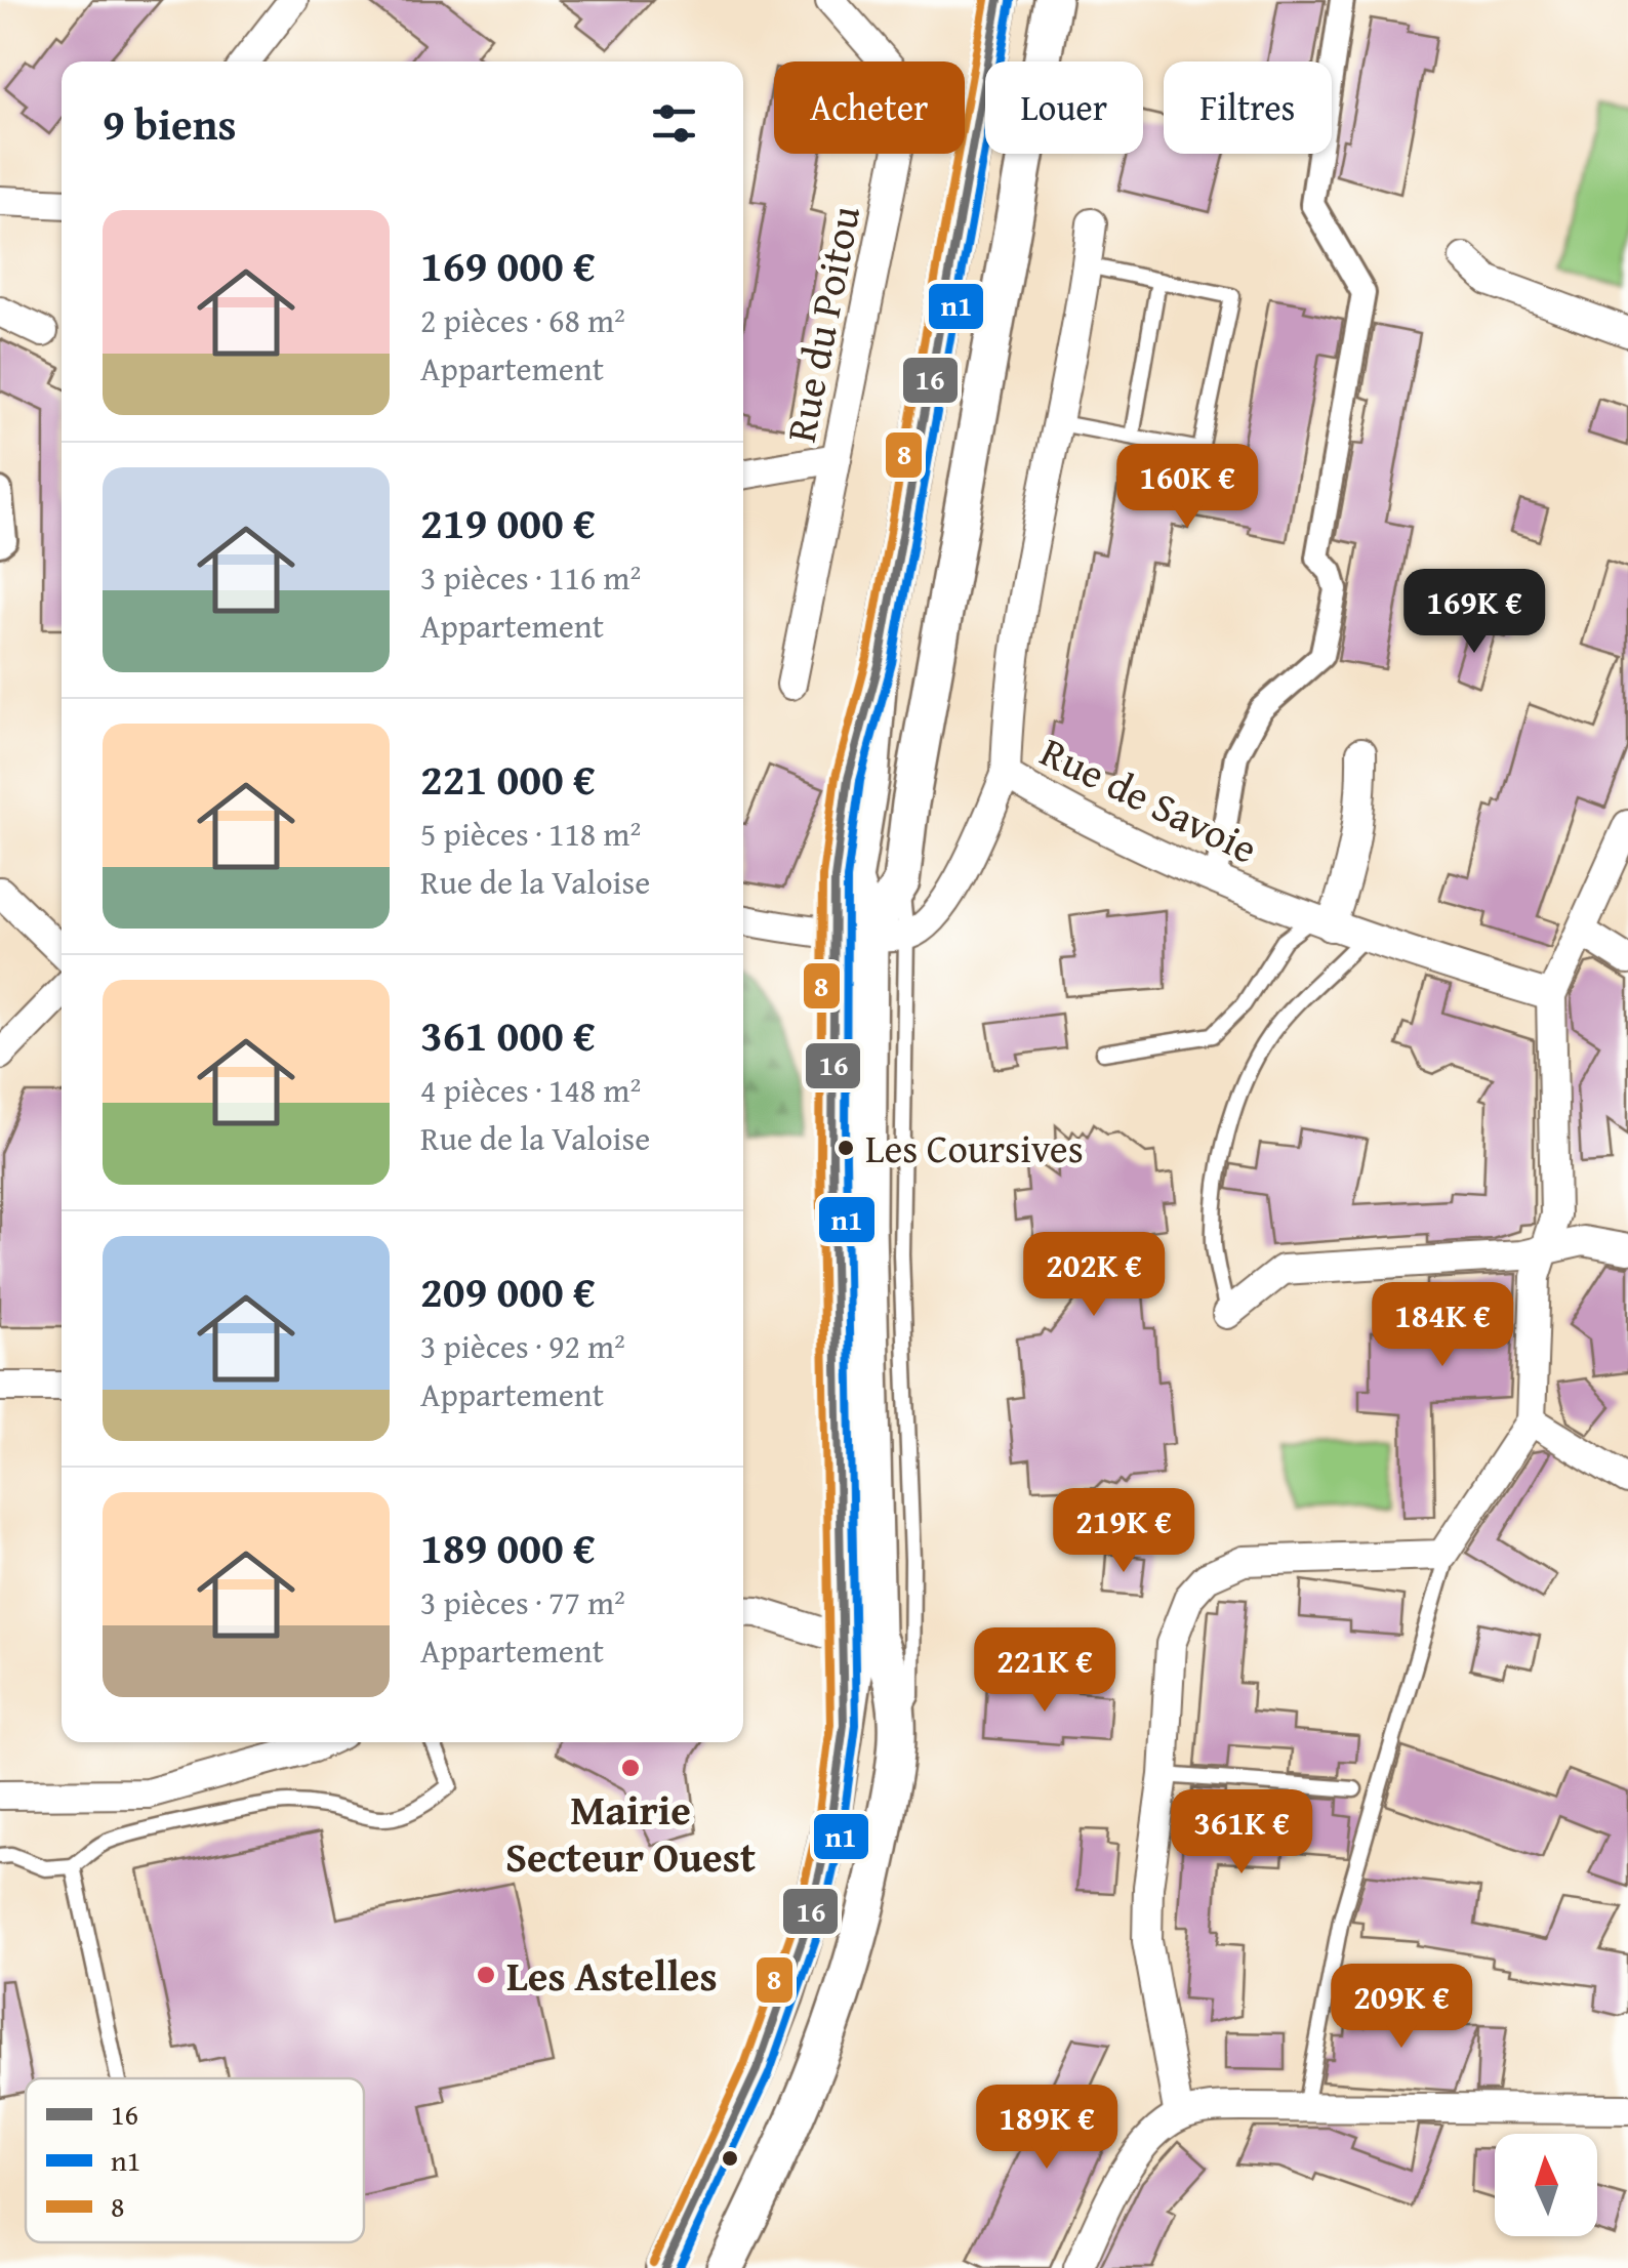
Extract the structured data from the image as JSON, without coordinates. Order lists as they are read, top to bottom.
{
  "streets": {
    "street": ["Rue du Poitou", "Rue de Savoie"]
  },
  "places": ["Les Coursives", "Mairie Secteur Ouest", "Les Astelles"],
  "lines": ["transit line 16", "transit line 8", "transit line n1"],
  "legend": ["16", "n1", "8"],
  "north": "top",
  "page": {
    "chip": ["Acheter", "Louer", "Filtres"],
    "heading": "9 biens",
    "list": [
      {
        "name": "169 000 €",
        "note": "2 pièces · 68 m² · Appartement"
      },
      {
        "name": "219 000 €",
        "note": "3 pièces · 116 m² · Appartement"
      },
      {
        "name": "221 000 €",
        "note": "5 pièces · 118 m² · Rue de la Valoise"
      },
      {
        "name": "361 000 €",
        "note": "4 pièces · 148 m² · Rue de la Valoise"
      },
      {
        "name": "209 000 €",
        "note": "3 pièces · 92 m² · Appartement"
      },
      {
        "name": "189 000 €",
        "note": "3 pièces · 77 m² · Appartement"
      }
    ],
    "price": [
      "160K €",
      "169K €",
      "202K €",
      "184K €",
      "219K €",
      "221K €",
      "361K €",
      "209K €",
      "189K €"
    ]
  }
}
